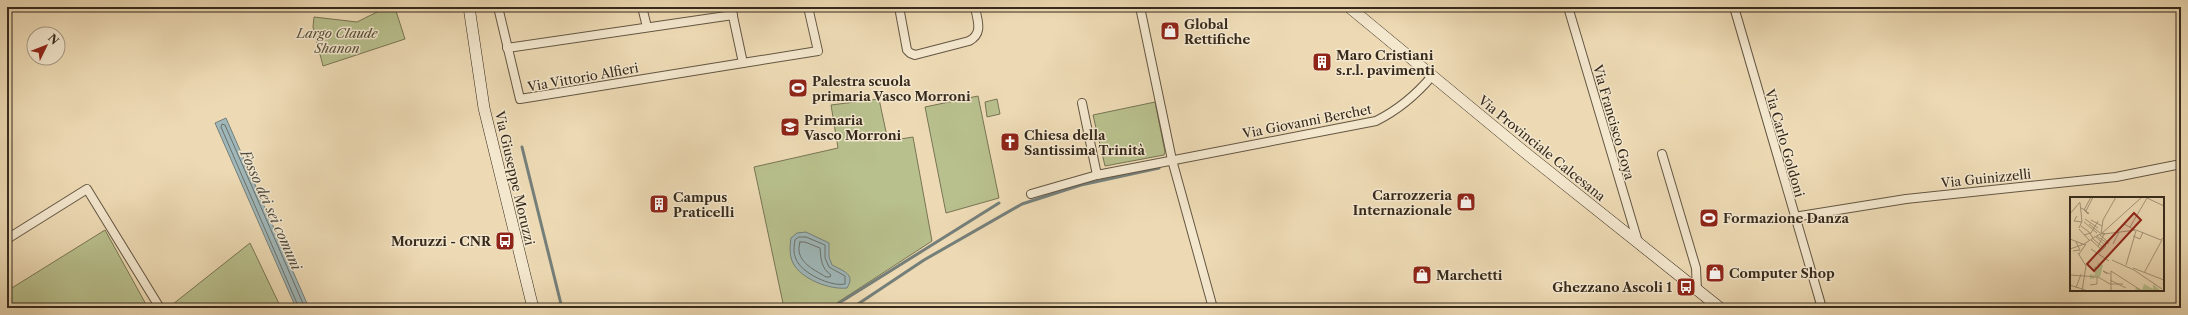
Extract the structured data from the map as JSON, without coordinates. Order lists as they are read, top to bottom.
{
  "streets": {
    "main road": ["Via Provinciale Calcesana", "Via Giuseppe Moruzzi"],
    "street": [
      "Via Vittorio Alfieri",
      "Via Giovanni Berchet",
      "Via Francisco Goya",
      "Via Carlo Goldoni",
      "Via Guinizzelli"
    ]
  },
  "crossings": [
    ["Via Giovanni Berchet", "Via Provinciale Calcesana"],
    ["Via Francisco Goya", "Via Provinciale Calcesana"],
    ["Via Carlo Goldoni", "Via Guinizzelli"]
  ],
  "water": ["Fosso dei sei comuni"],
  "parks": ["Largo Claude Shanon"],
  "places": {
    "shop": [
      "Global Rettifiche",
      "Carrozzeria Internazionale",
      "Computer Shop",
      "Marchetti"
    ],
    "building": ["Maro Cristiani s.r.l. pavimenti", "Campus Praticelli"],
    "sports": ["Palestra scuola primaria Vasco Morroni", "Formazione Danza"],
    "school or university": ["Primaria Vasco Morroni"],
    "church": ["Chiesa della Santissima Trinità"],
    "bus stop": ["Moruzzi - CNR", "Ghezzano Ascoli 1"]
  },
  "north": "top right"
}
